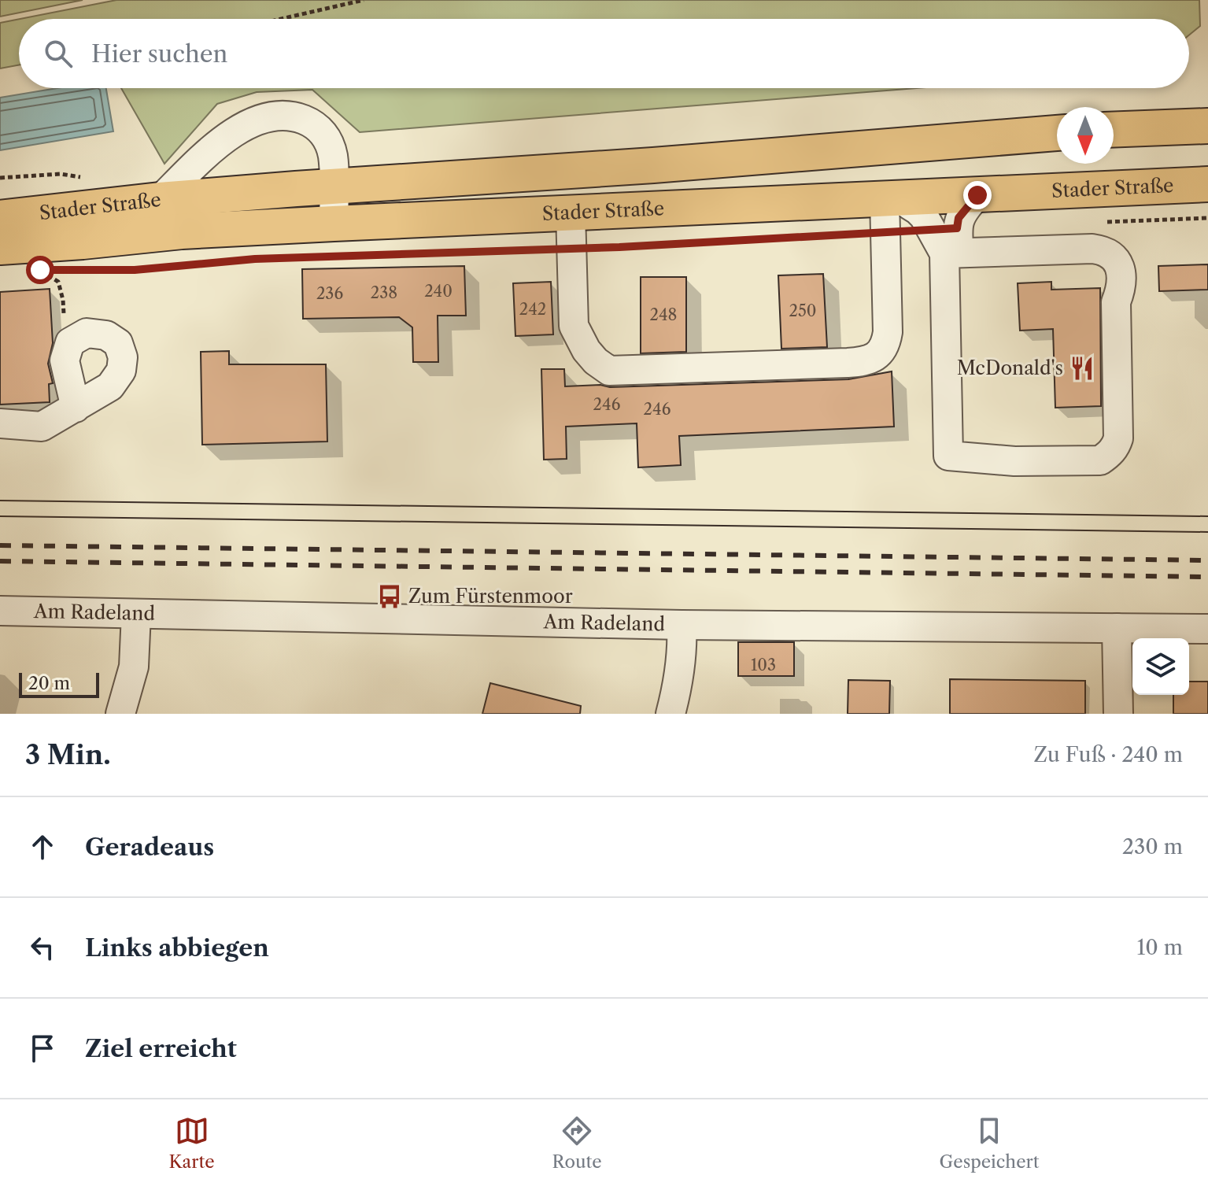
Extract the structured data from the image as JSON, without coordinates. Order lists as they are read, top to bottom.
{
  "streets": {
    "main road": ["Stader Straße"],
    "street": ["Am Radeland"]
  },
  "places": {
    "restaurant": ["McDonald's"],
    "bus stop": ["Zum Fürstenmoor"]
  },
  "house_numbers": [
    "240",
    "238",
    "236",
    "242",
    "250",
    "248",
    "246",
    "246",
    "103"
  ],
  "scale_bar": "20 m",
  "north": "bottom",
  "page": {
    "search": "Hier suchen",
    "scale": "20 m",
    "heading": ["3 Min.", "Zu Fuß · 240 m"],
    "list": [
      ["Geradeaus", "230 m"],
      ["Links abbiegen", "10 m"],
      "Ziel erreicht"
    ],
    "nav": ["Karte", "Route", "Gespeichert"]
  }
}
